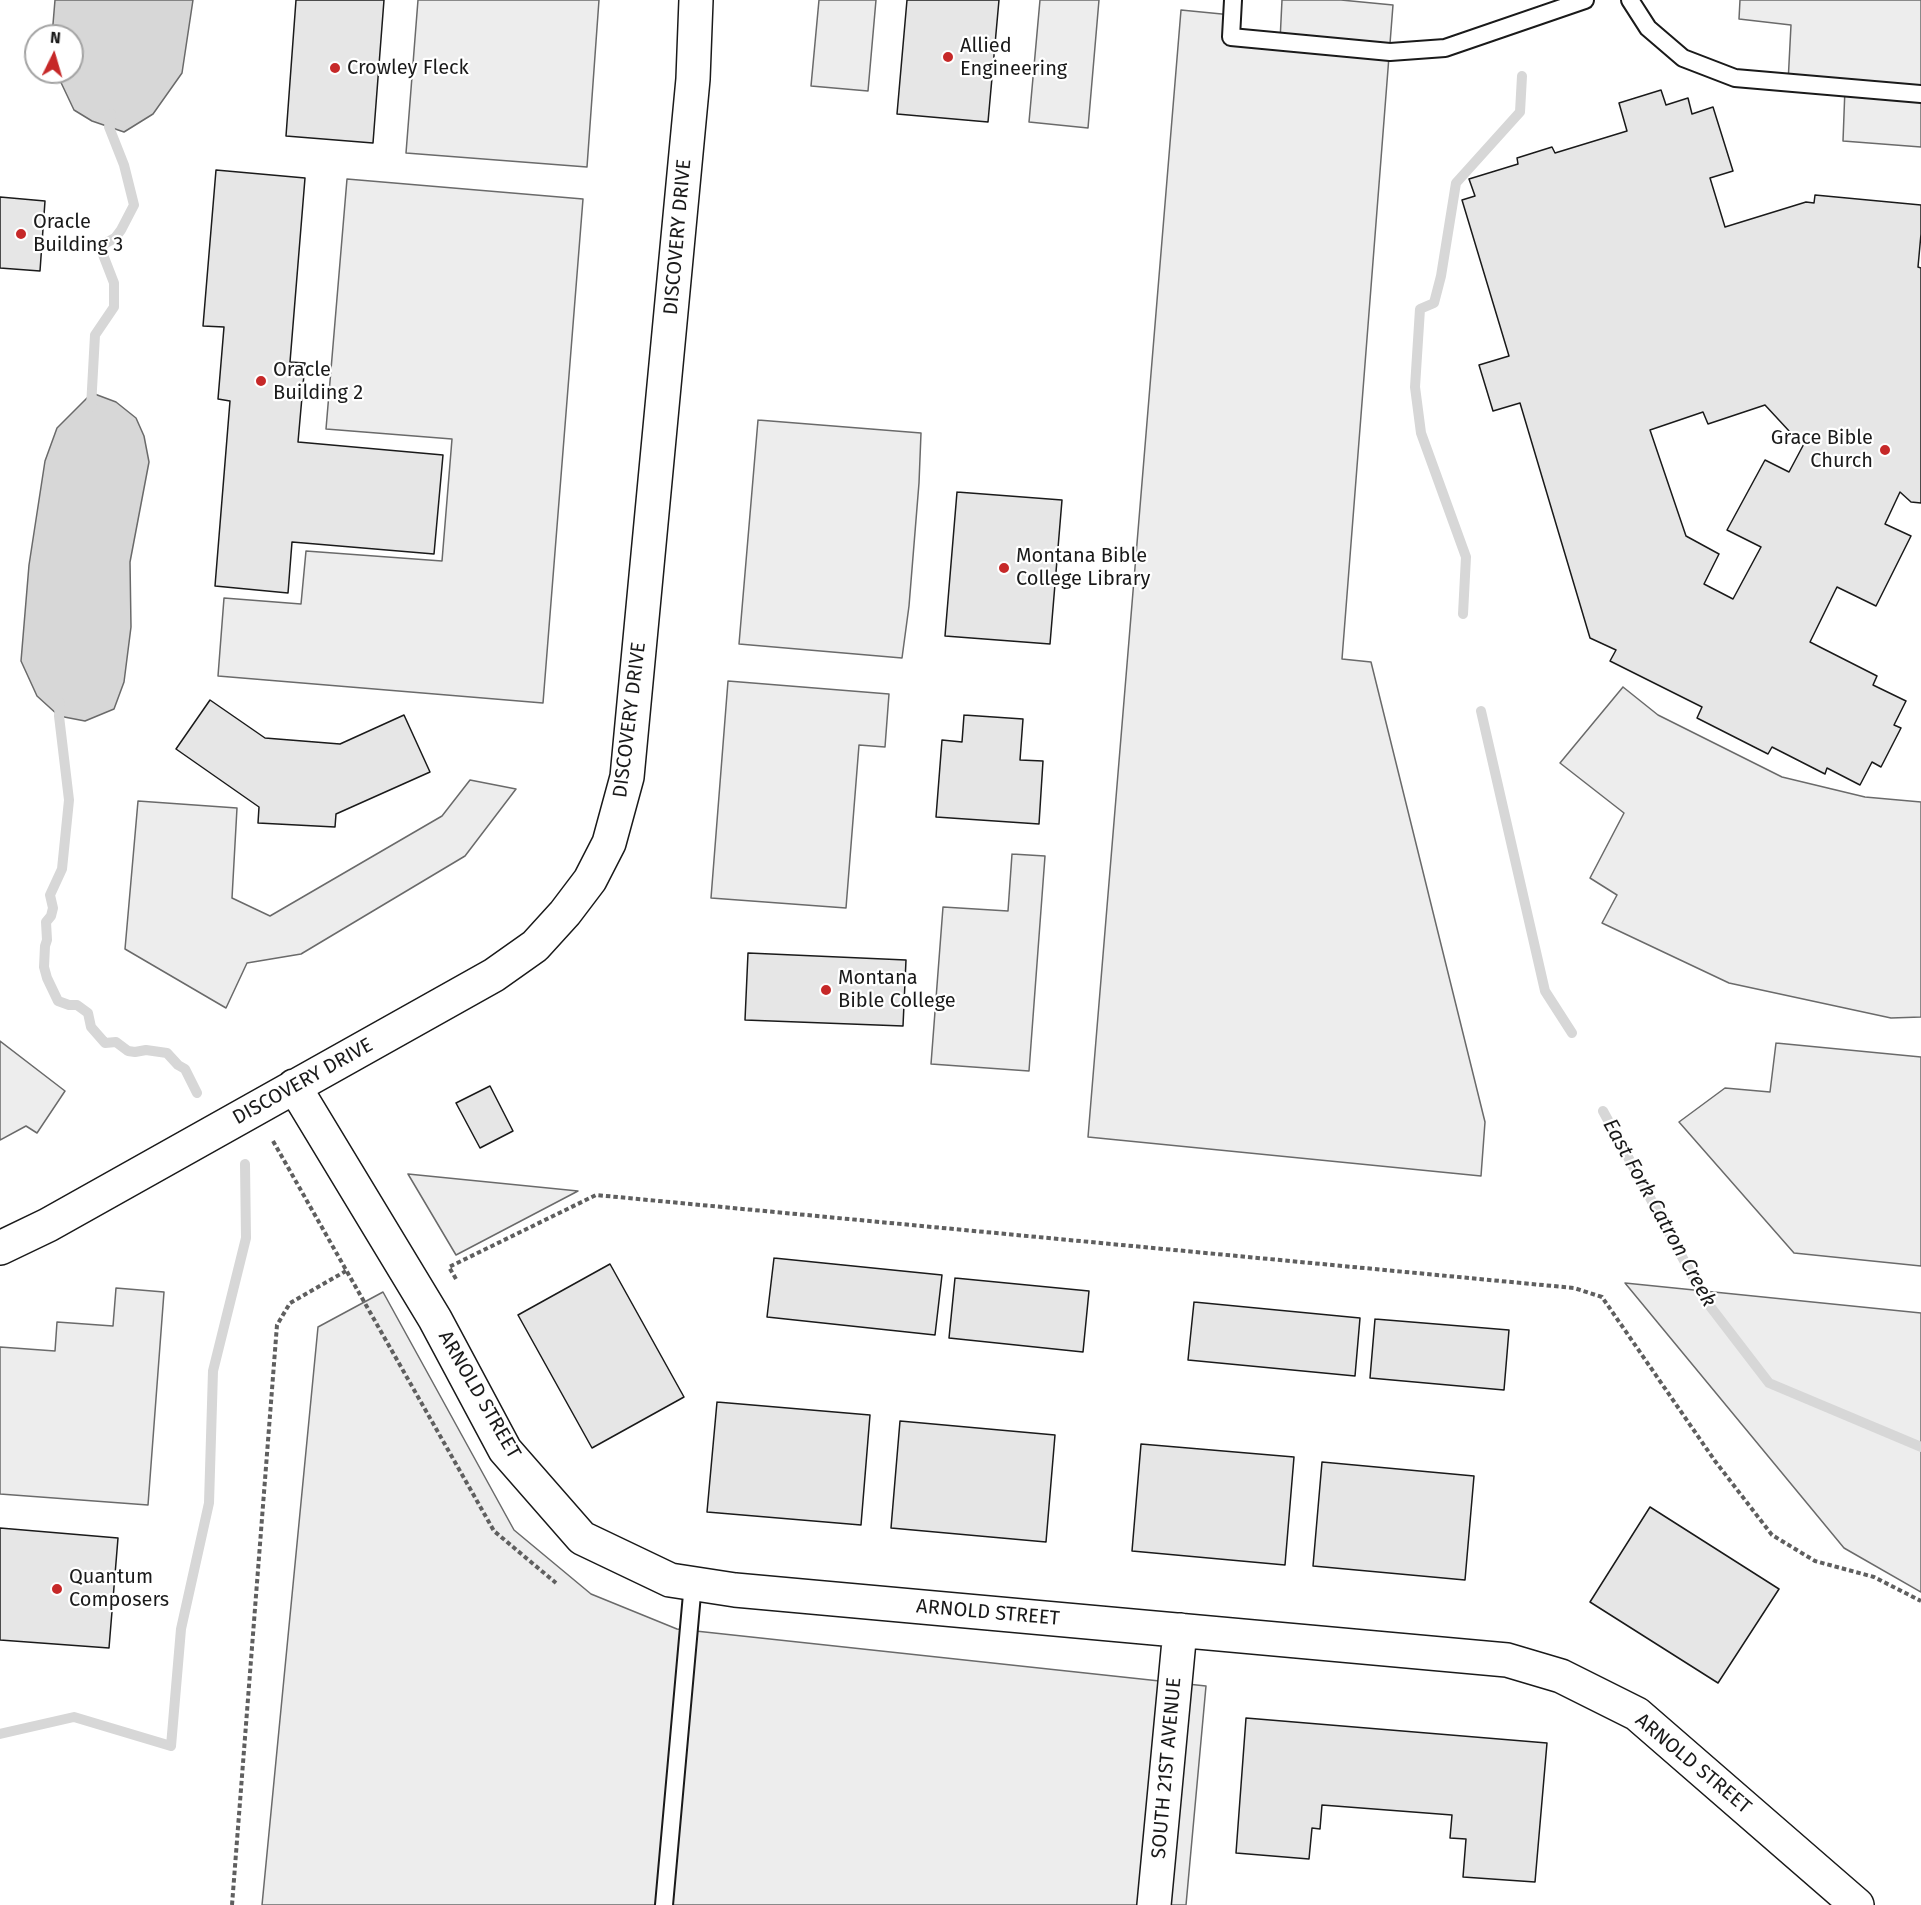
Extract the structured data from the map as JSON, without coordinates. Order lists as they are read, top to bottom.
{
  "streets": {
    "street": ["DISCOVERY DRIVE", "ARNOLD STREET", "SOUTH 21ST AVENUE"]
  },
  "crossings": [
    ["DISCOVERY DRIVE", "ARNOLD STREET"],
    ["ARNOLD STREET", "SOUTH 21ST AVENUE"]
  ],
  "water": ["East Fork Catron Creek"],
  "places": [
    "Allied Engineering",
    "Crowley Fleck",
    "Oracle Building 3",
    "Oracle Building 2",
    "Grace Bible Church",
    "Montana Bible College Library",
    "Montana Bible College",
    "Quantum Composers"
  ],
  "north": "top"
}
